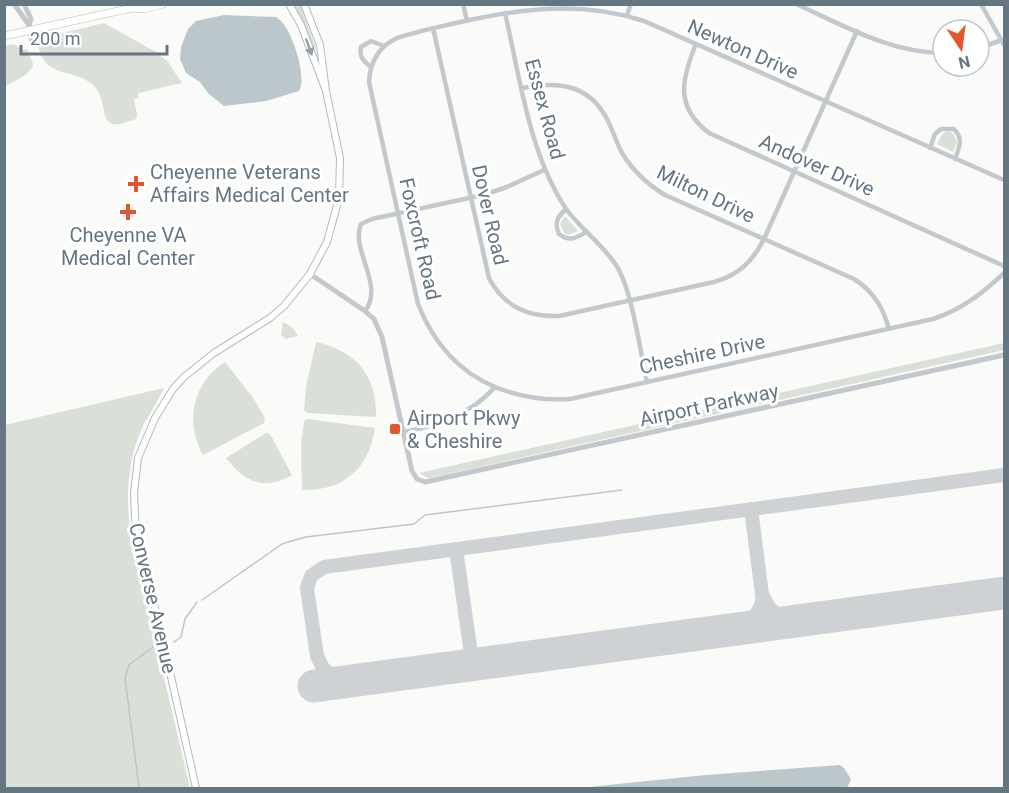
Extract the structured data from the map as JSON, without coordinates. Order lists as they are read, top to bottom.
{
  "streets": {
    "main road": ["Converse Avenue"],
    "street": [
      "Newton Drive",
      "Essex Road",
      "Andover Drive",
      "Milton Drive",
      "Dover Road",
      "Foxcroft Road",
      "Cheshire Drive",
      "Airport Parkway"
    ]
  },
  "crossings": [
    ["Newton Drive", "Essex Road"],
    ["Newton Drive", "Andover Drive"],
    ["Newton Drive", "Dover Road"],
    ["Newton Drive", "Foxcroft Road"],
    ["Essex Road", "Milton Drive"],
    ["Essex Road", "Dover Road"],
    ["Essex Road", "Cheshire Drive"],
    ["Andover Drive", "Dover Road"],
    ["Milton Drive", "Dover Road"],
    ["Milton Drive", "Cheshire Drive"],
    ["Dover Road", "Foxcroft Road"],
    ["Foxcroft Road", "Cheshire Drive"]
  ],
  "places": {
    "health": ["Cheyenne Veterans Affairs Medical Center", "Cheyenne VA Medical Center"],
    "transit": ["Airport Pkwy & Cheshire"]
  },
  "scale_bar": "200 m",
  "north": "bottom"
}
